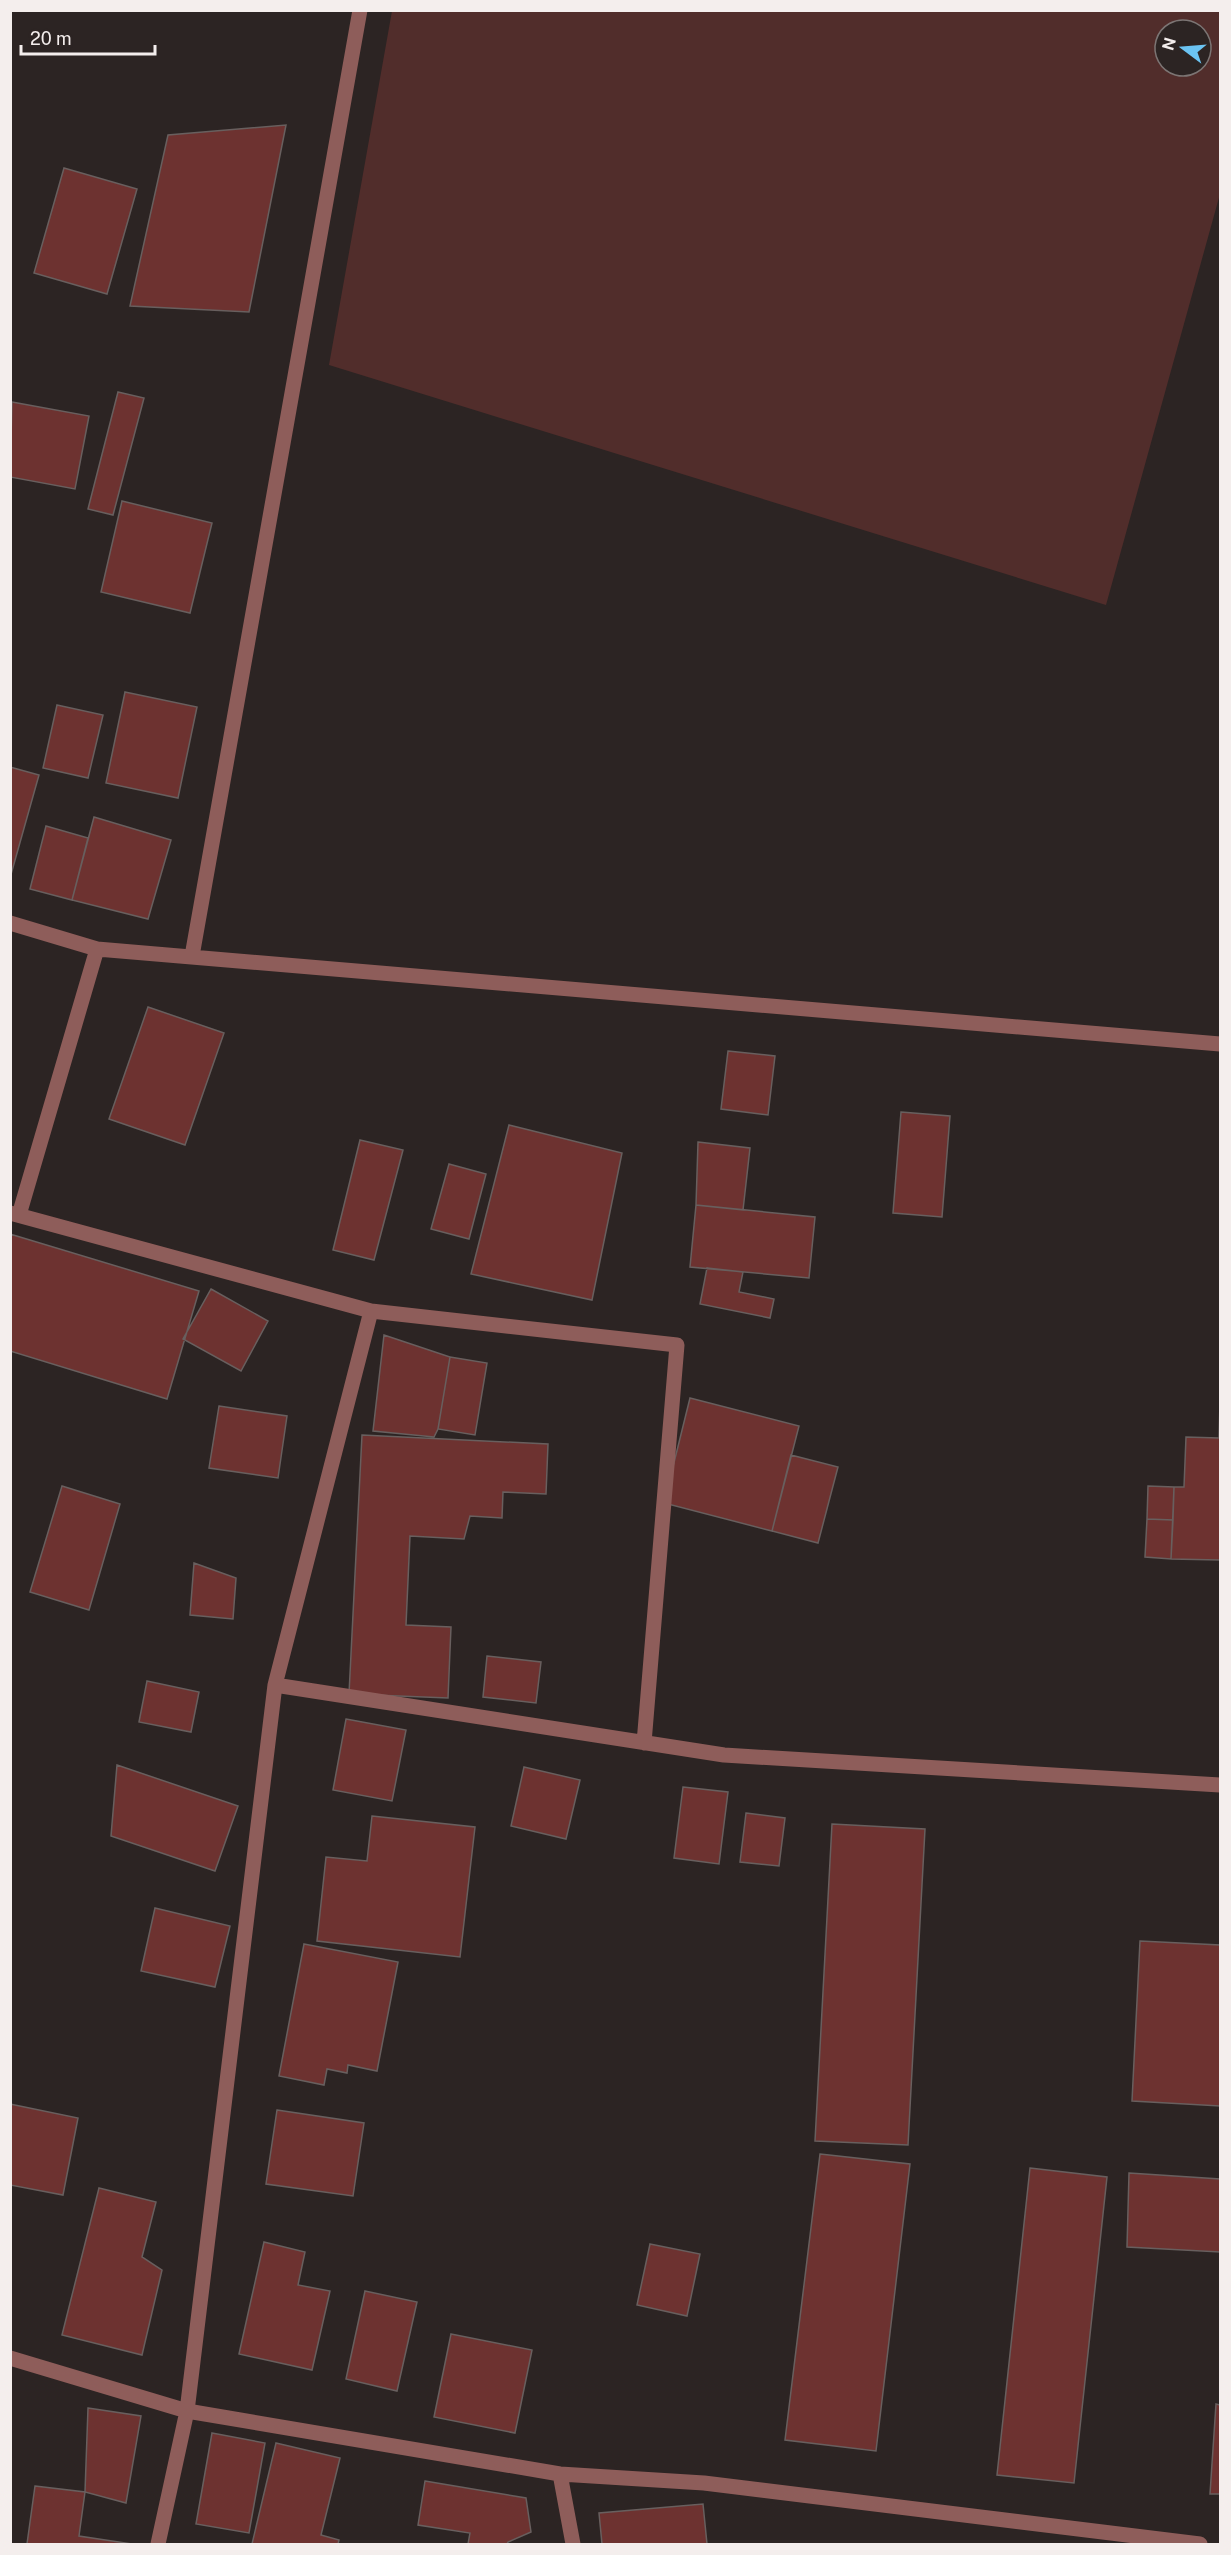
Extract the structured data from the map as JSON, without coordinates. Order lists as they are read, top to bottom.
{
  "scale_bar": "20 m",
  "north": "left"
}
